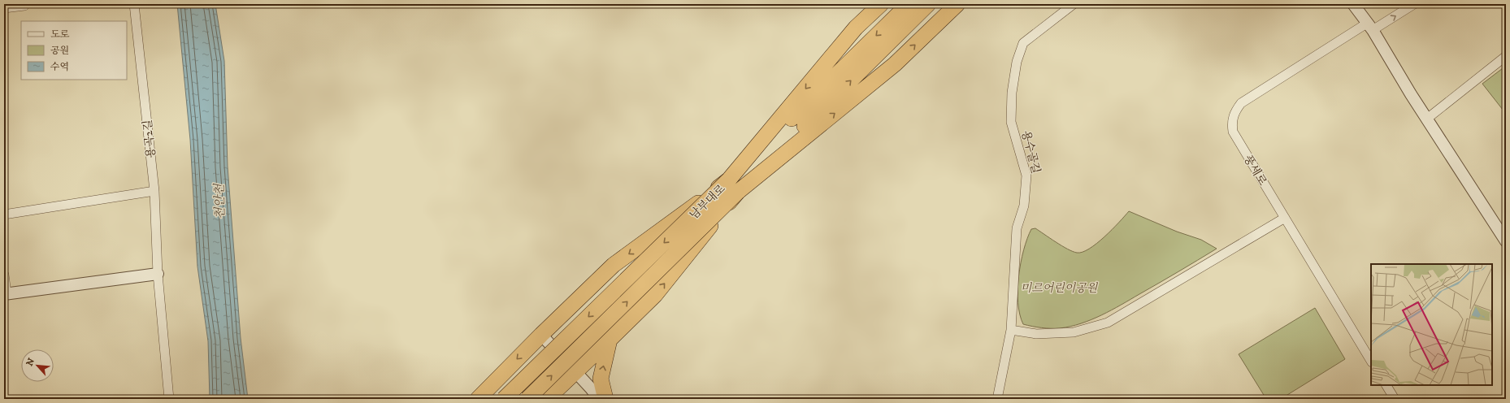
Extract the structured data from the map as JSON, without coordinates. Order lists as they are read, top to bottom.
{
  "streets": {
    "highway": ["남부대로"],
    "street": ["용곡2길", "용수골길", "풍세로"]
  },
  "water": ["천안천"],
  "parks": ["미르어린이공원"],
  "legend": ["도로", "공원", "수역"],
  "north": "top left"
}
